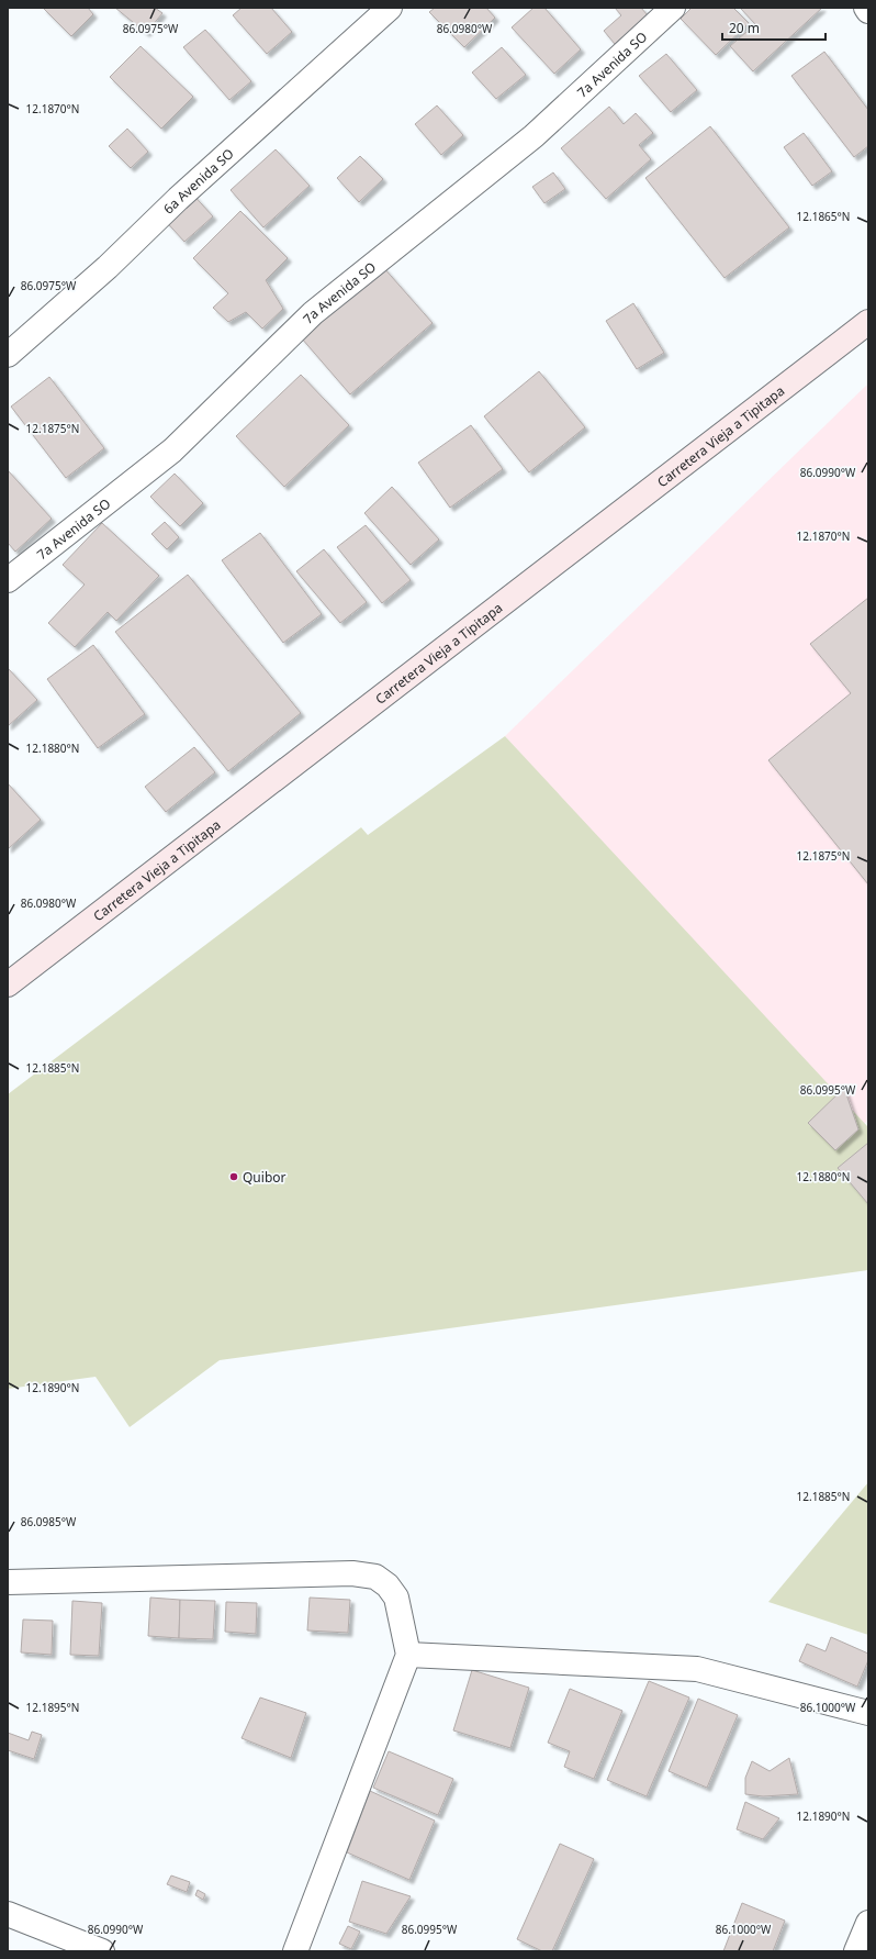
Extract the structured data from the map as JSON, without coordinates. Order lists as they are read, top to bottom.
{
  "streets": {
    "main road": ["Carretera Vieja a Tipitapa"],
    "street": ["7a Avenida SO", "6a Avenida SO"]
  },
  "places": ["Quibor"],
  "scale_bar": "20 m",
  "coordinates": [
    "86.0975°W",
    "86.0980°W",
    "12.1870°N",
    "12.1865°N",
    "12.1875°N",
    "86.0990°W",
    "12.1880°N",
    "12.1885°N",
    "86.0995°W",
    "12.1890°N",
    "86.0985°W",
    "86.1000°W",
    "12.1895°N"
  ]
}
